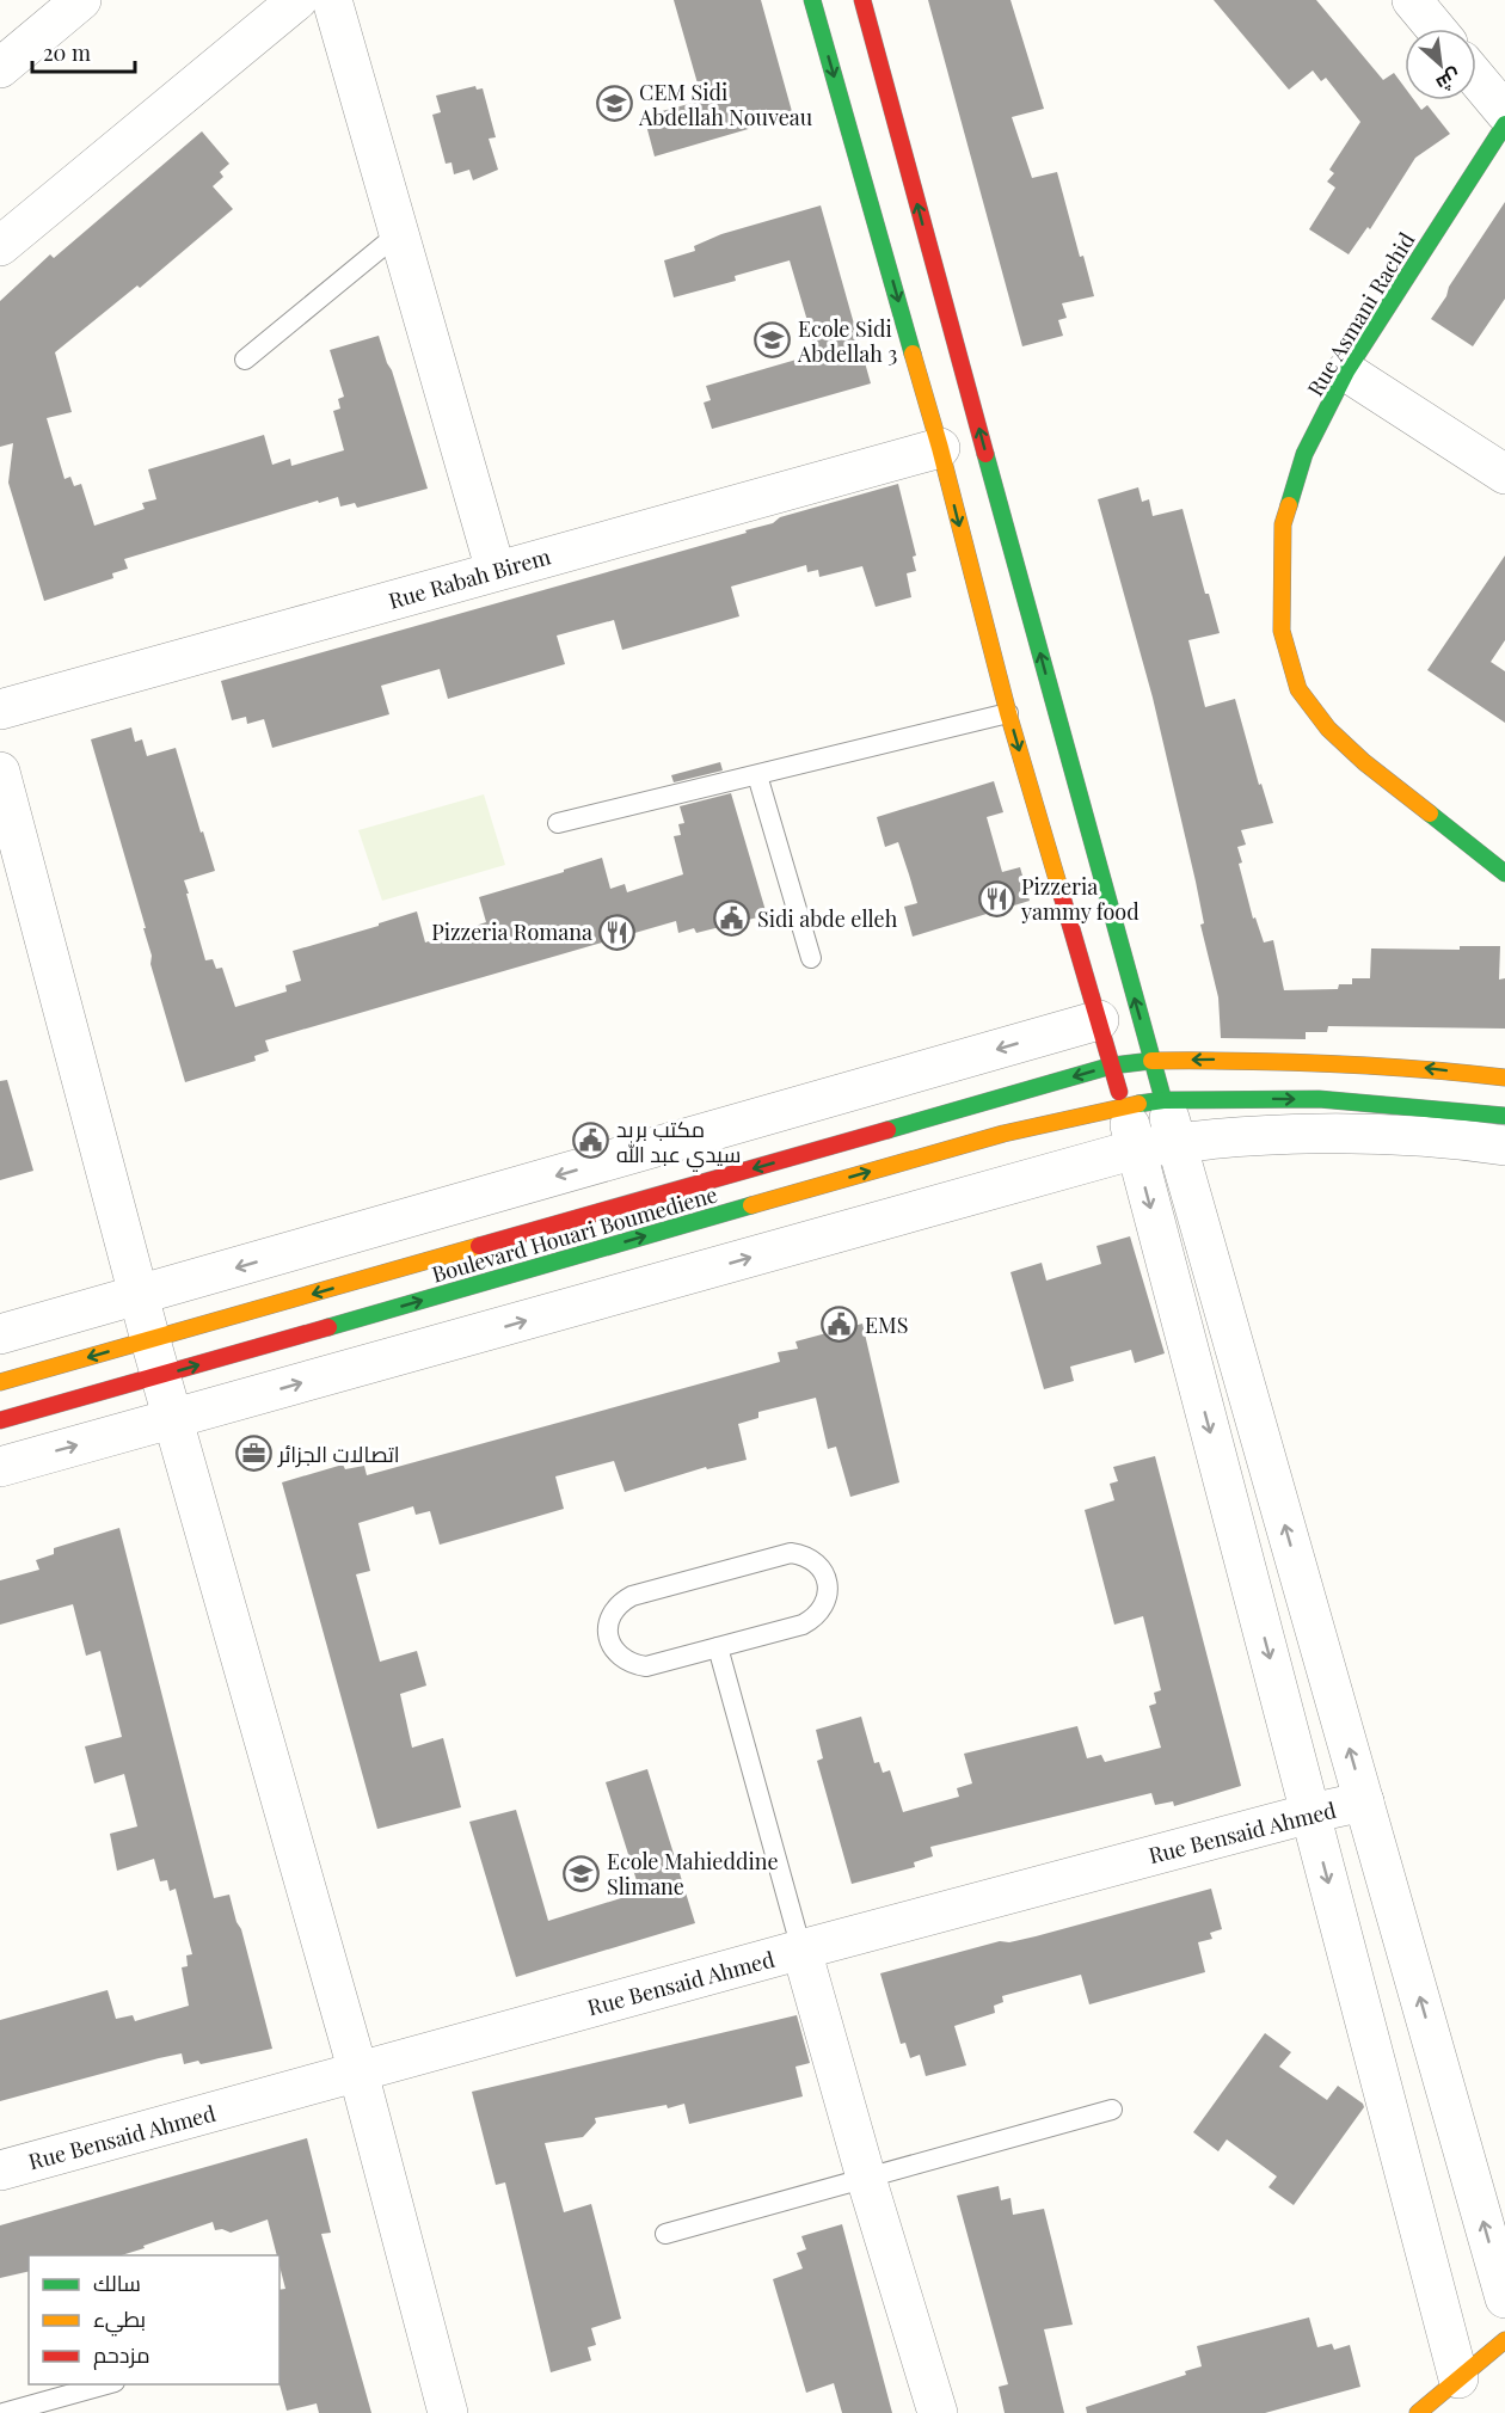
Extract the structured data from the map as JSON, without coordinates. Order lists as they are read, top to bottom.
{
  "streets": {
    "main road": ["Rue Asmani Rachid", "Boulevard Houari Boumediene"],
    "street": ["Rue Rabah Birem", "Rue Bensaid Ahmed"]
  },
  "places": {
    "school or university": ["CEM Sidi Abdellah Nouveau", "Ecole Sidi Abdellah 3", "Ecole Mahieddine Slimane"],
    "restaurant": ["Pizzeria yammy food", "Pizzeria Romana"],
    "public building": ["Sidi abde elleh", "مكتب بريد سيدي عبد الله", "EMS"],
    "office": ["اتصالات الجزائر"]
  },
  "legend": ["سالك", "بطيء", "مزدحم"],
  "scale_bar": "20 m",
  "north": "bottom right"
}
